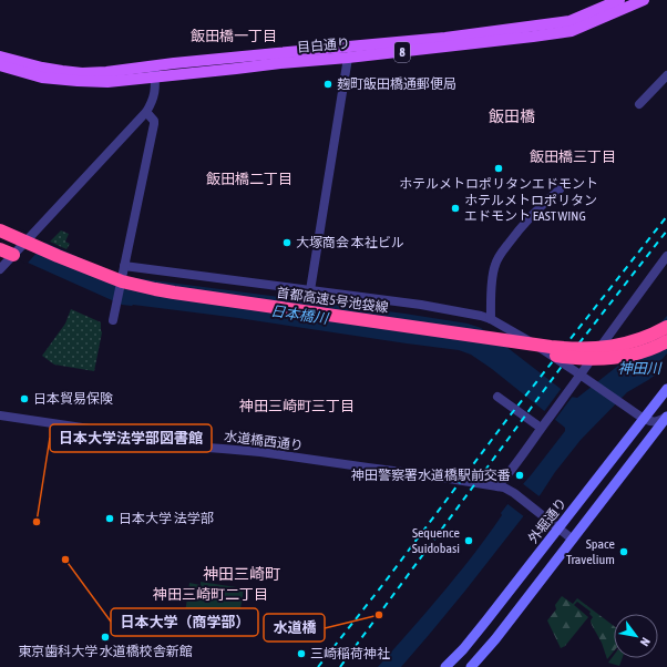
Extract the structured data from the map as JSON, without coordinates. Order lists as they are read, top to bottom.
{
  "streets": {
    "highway": ["首都高速5号池袋線"],
    "main road": ["目白通り", "8", "外堀通り"],
    "street": ["水道橋西通り"]
  },
  "crossings": [
    ["水道橋西通り", "外堀通り"]
  ],
  "districts": [
    "飯田橋一丁目",
    "飯田橋",
    "飯田橋三丁目",
    "飯田橋二丁目",
    "神田三崎町三丁目",
    "神田三崎町",
    "神田三崎町二丁目"
  ],
  "water": ["日本橋川", "神田川"],
  "places": [
    "麹町飯田橋通郵便局",
    "ホテルメトロポリタンエドモント",
    "ホテルメトロポリタン エドモント EAST WING",
    "大塚商会 本社ビル",
    "日本貿易保険",
    "神田警察署水道橋駅前交番",
    "日本大学 法学部",
    "日本大学法学部図書館",
    "Sequence Suidobasi",
    "Space Travelium",
    "日本大学（商学部）",
    "水道橋",
    "東京歯科大学 水道橋校舎新館",
    "三崎稲荷神社"
  ],
  "north": "bottom right"
}
